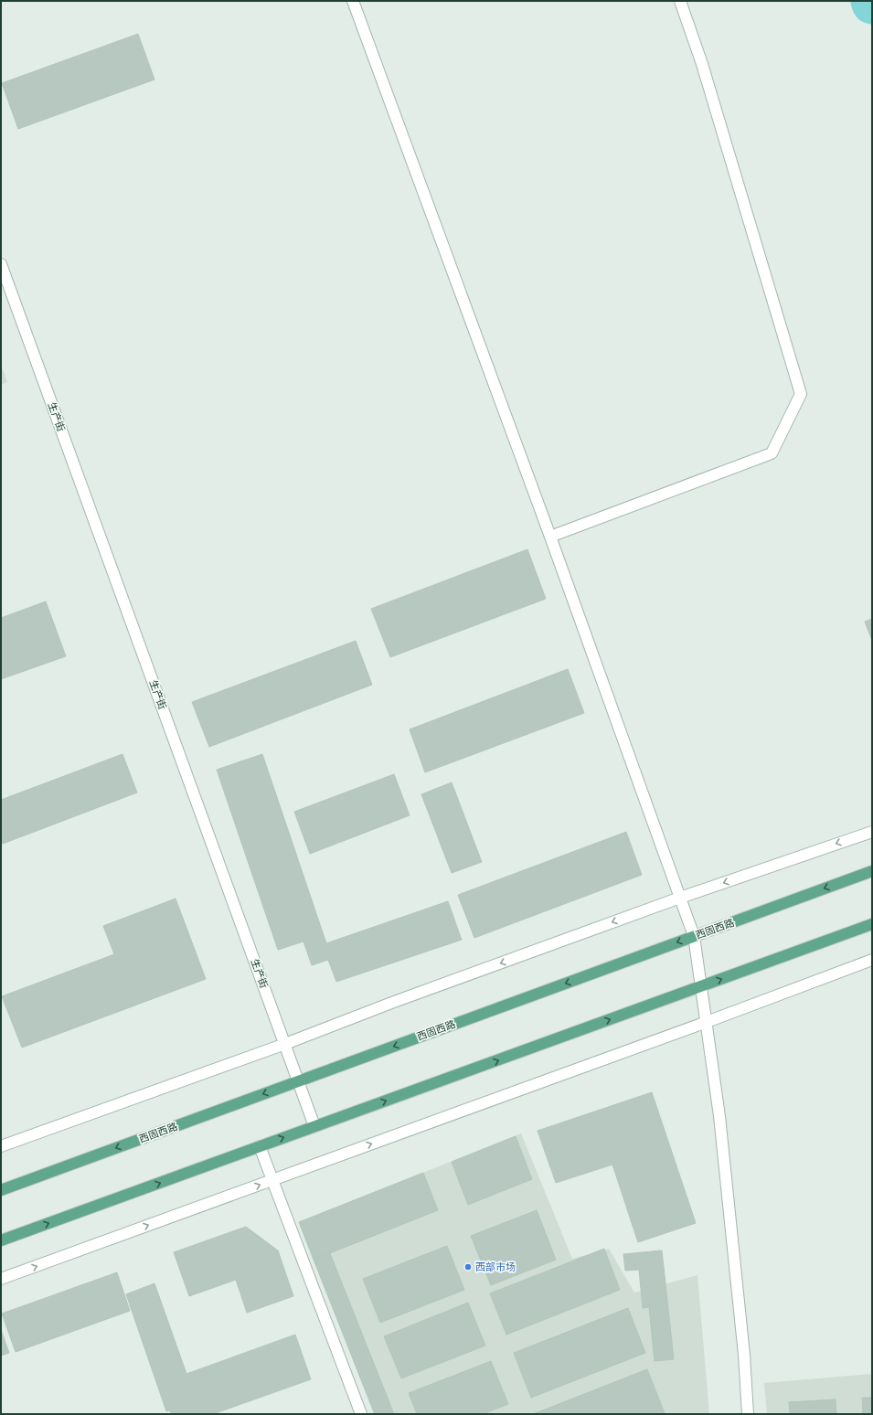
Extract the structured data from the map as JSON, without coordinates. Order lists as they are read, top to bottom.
{
  "streets": {
    "main road": ["西固西路"],
    "street": ["生产街"]
  },
  "crossings": [
    ["生产街", "西固西路"]
  ],
  "places": ["西部市场"]
}
